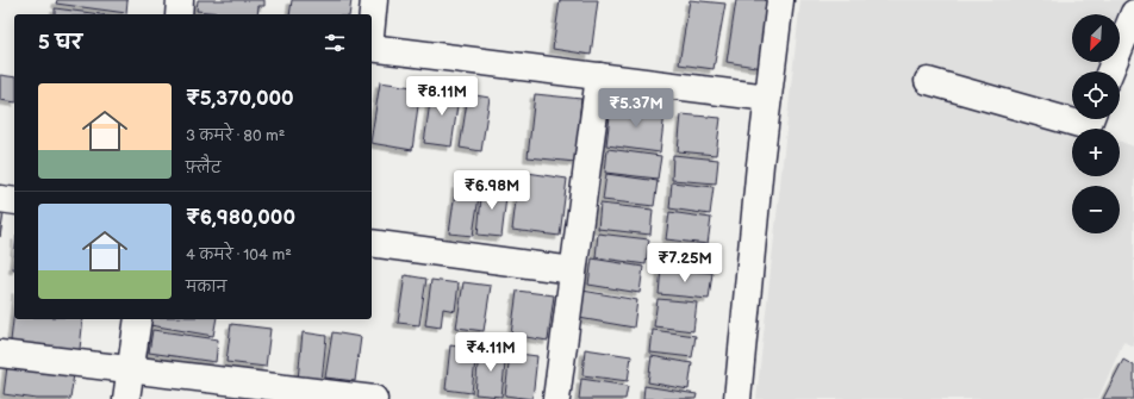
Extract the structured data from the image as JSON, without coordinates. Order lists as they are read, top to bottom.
{
  "north": "bottom left",
  "page": {
    "map_buttons": ["+", "−"],
    "heading": "5 घर",
    "list": [
      {
        "name": "₹5,370,000",
        "note": "3 कमरे · 80 m² · फ़्लैट"
      },
      {
        "name": "₹6,980,000",
        "note": "4 कमरे · 104 m² · मकान"
      }
    ],
    "price": [
      "₹8.11M",
      "₹5.37M",
      "₹6.98M",
      "₹7.25M",
      "₹4.11M"
    ]
  }
}
